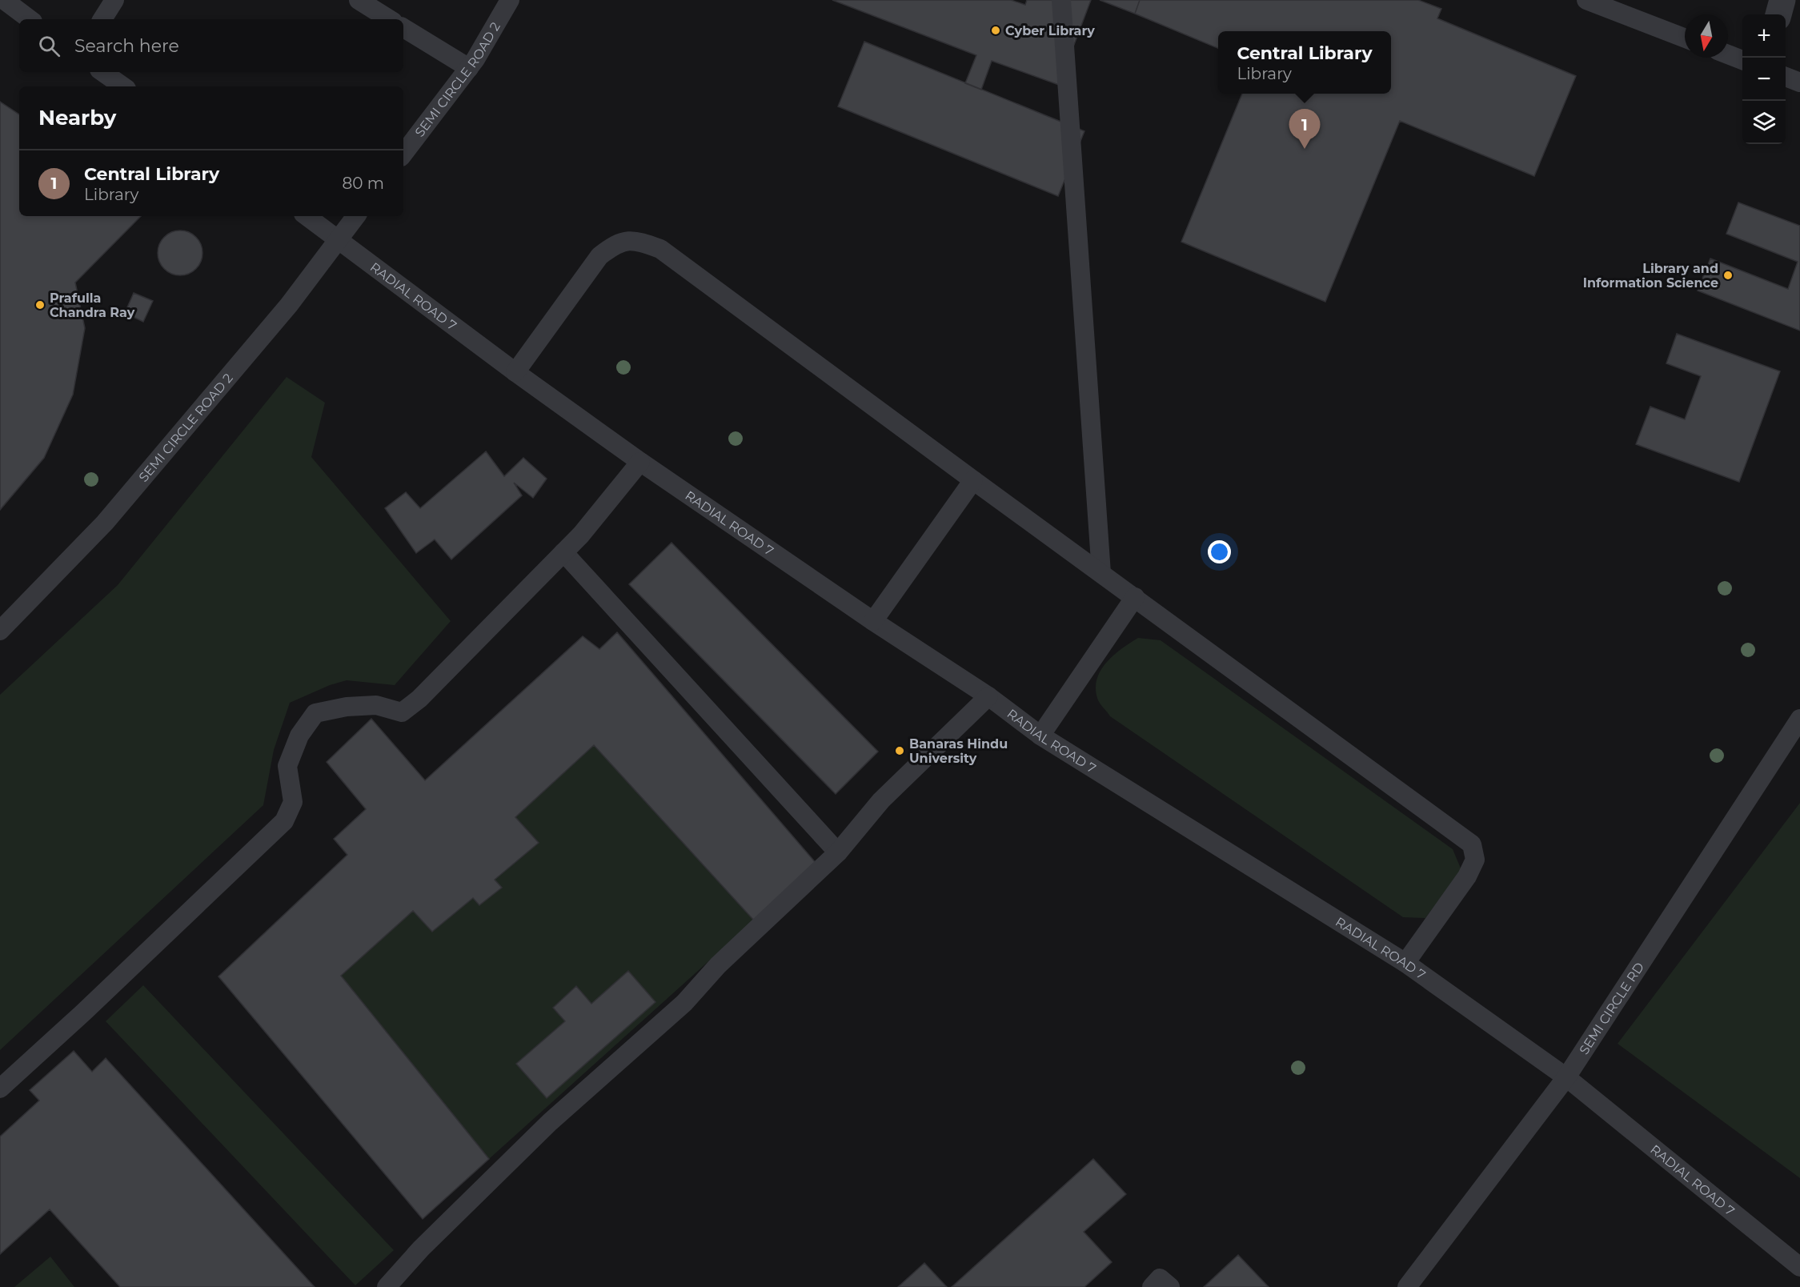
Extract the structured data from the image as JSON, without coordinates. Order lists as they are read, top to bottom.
{
  "streets": {
    "lane": ["SEMI CIRCLE ROAD 2", "RADIAL ROAD 7", "SEMI CIRCLE RD"]
  },
  "crossings": [
    ["SEMI CIRCLE ROAD 2", "RADIAL ROAD 7"],
    ["RADIAL ROAD 7", "SEMI CIRCLE RD"]
  ],
  "places": [
    "Cyber Library",
    "Library and Information Science",
    "Prafulla Chandra Ray",
    "Banaras Hindu University"
  ],
  "north": "bottom",
  "page": {
    "map_buttons": ["+", "−"],
    "search": "Search here",
    "popup": ["Central Library", "Library"],
    "heading": "Nearby",
    "pins": "1",
    "list": [
      {
        "mark": "1",
        "name": "Central Library",
        "note": "Library",
        "value": "80 m"
      }
    ]
  }
}
